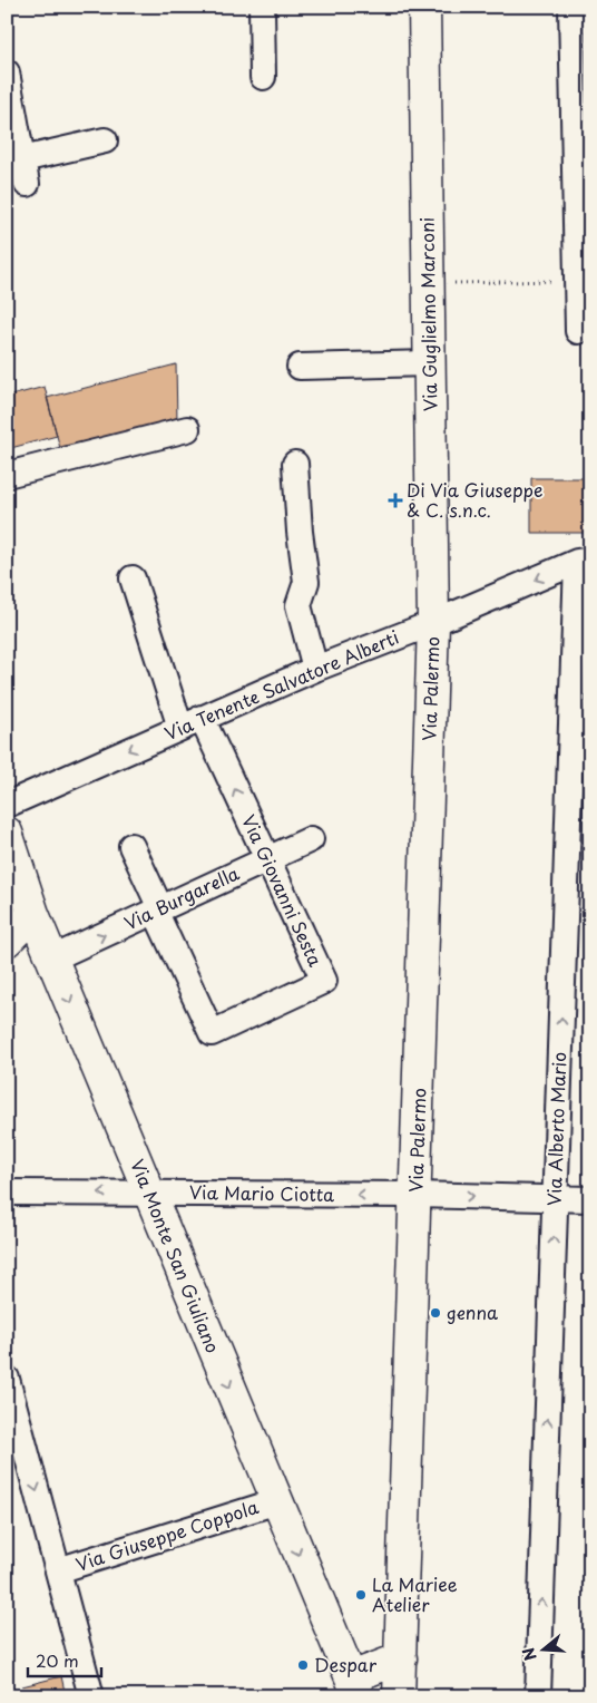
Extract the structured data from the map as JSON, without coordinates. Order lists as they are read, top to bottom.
{
  "streets": {
    "main road": ["Via Guglielmo Marconi", "Via Palermo", "Via Monte San Giuliano"],
    "street": [
      "Via Tenente Salvatore Alberti",
      "Via Giovanni Sesta",
      "Via Burgarella",
      "Via Alberto Mario",
      "Via Mario Ciotta",
      "Via Giuseppe Coppola"
    ]
  },
  "crossings": [
    ["Via Guglielmo Marconi", "Via Tenente Salvatore Alberti"],
    ["Via Guglielmo Marconi", "Via Palermo"],
    ["Via Tenente Salvatore Alberti", "Via Palermo"],
    ["Via Tenente Salvatore Alberti", "Via Giovanni Sesta"],
    ["Via Tenente Salvatore Alberti", "Via Alberto Mario"],
    ["Via Palermo", "Via Mario Ciotta"],
    ["Via Giovanni Sesta", "Via Burgarella"],
    ["Via Burgarella", "Via Monte San Giuliano"],
    ["Via Alberto Mario", "Via Mario Ciotta"],
    ["Via Mario Ciotta", "Via Monte San Giuliano"],
    ["Via Monte San Giuliano", "Via Giuseppe Coppola"]
  ],
  "one_way": [
    "Via Tenente Salvatore Alberti",
    "Via Burgarella",
    "Via Alberto Mario",
    "Via Monte San Giuliano"
  ],
  "places": {
    "health": ["Di Via Giuseppe & C. s.n.c."],
    "other": ["genna", "La Mariee Atelier", "Despar"]
  },
  "scale_bar": "20 m",
  "north": "left"
}
